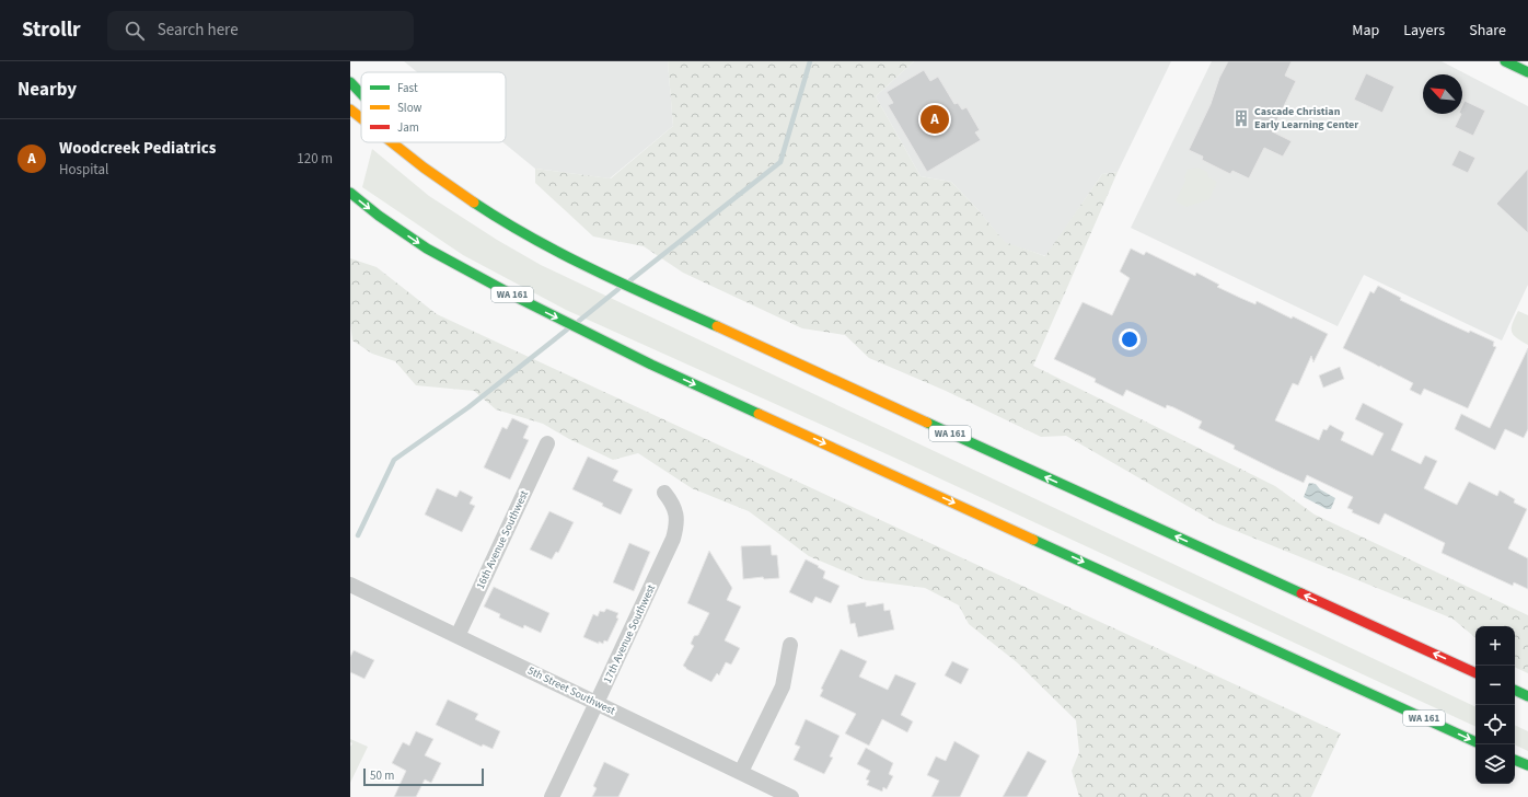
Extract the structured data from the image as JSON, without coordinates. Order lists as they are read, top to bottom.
{
  "streets": {
    "main road": ["WA 161"],
    "street": ["16th Avenue Southwest", "17th Avenue Southwest", "5th Street Southwest"]
  },
  "crossings": [
    ["16th Avenue Southwest", "5th Street Southwest"],
    ["17th Avenue Southwest", "5th Street Southwest"]
  ],
  "places": {
    "building": ["Cascade Christian Early Learning Center"]
  },
  "legend": ["Fast", "Slow", "Jam"],
  "scale_bar": "50 m",
  "north": "top left",
  "page": {
    "header": "Strollr",
    "search": "Search here",
    "nav": ["Map", "Layers", "Share"],
    "heading": "Nearby",
    "pins": "A",
    "list": [
      {
        "mark": "A",
        "name": "Woodcreek Pediatrics",
        "note": "Hospital",
        "value": "120 m"
      }
    ],
    "map_buttons": ["+", "−"],
    "scale": "50 m"
  }
}
